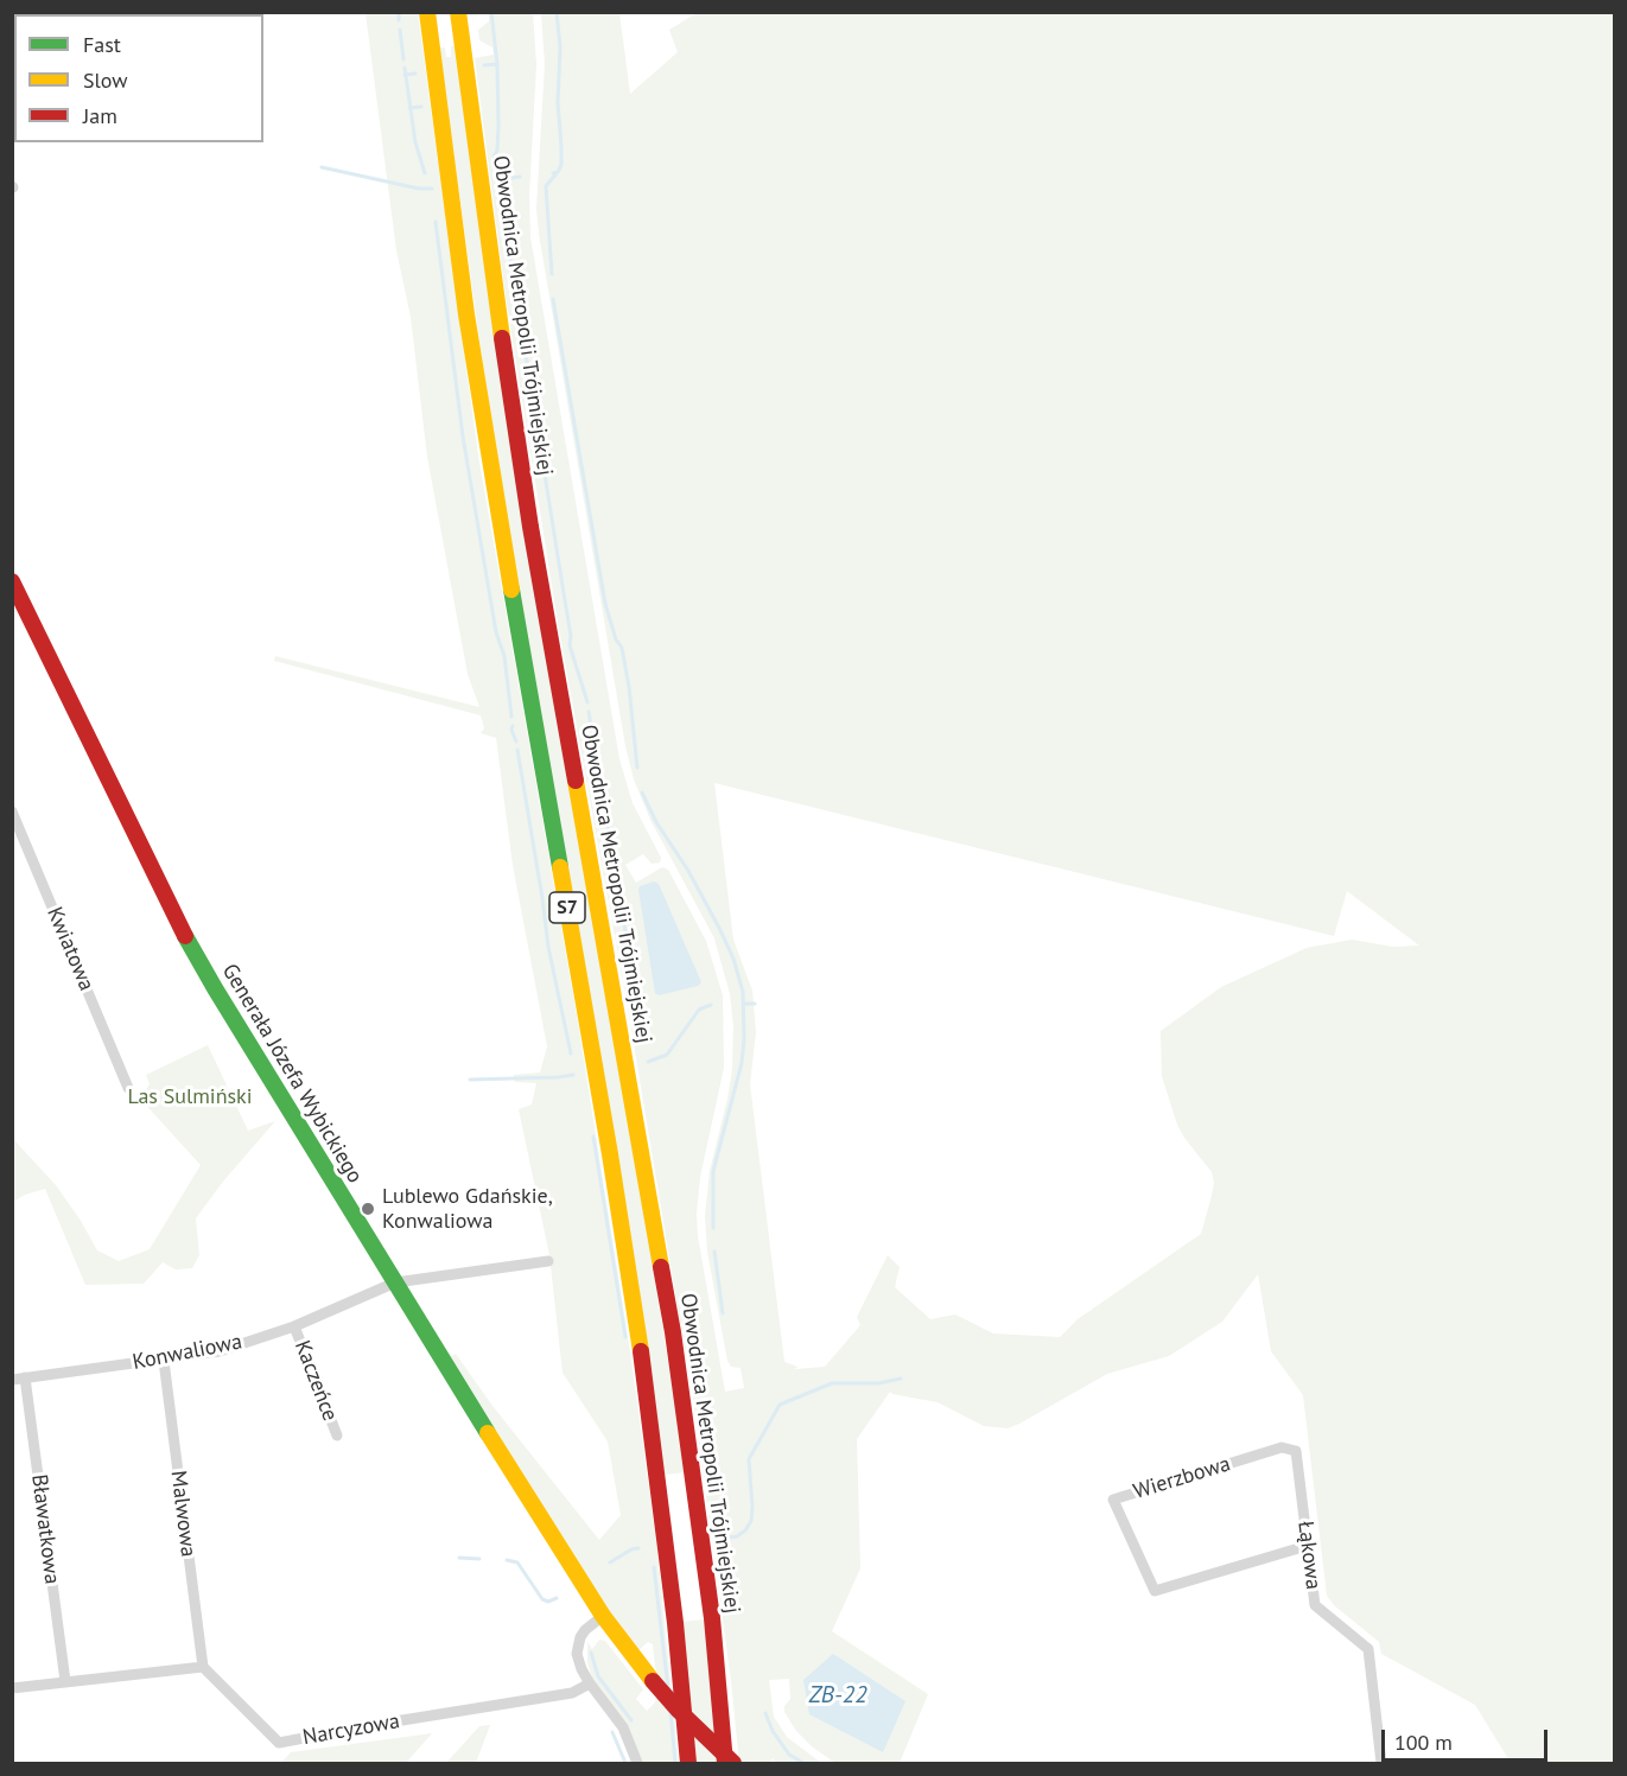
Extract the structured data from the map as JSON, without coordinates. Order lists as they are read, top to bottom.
{
  "streets": {
    "main road": ["Obwodnica Metropolii Trójmiejskiej", "S7", "Generała Józefa Wybickiego"],
    "street": [
      "Kwiatowa",
      "Konwaliowa",
      "Kaczeńce",
      "Wierzbowa",
      "Malwowa",
      "Bławatkowa",
      "Łąkowa",
      "Narcyzowa"
    ]
  },
  "crossings": [
    ["Generała Józefa Wybickiego", "Konwaliowa"],
    ["Konwaliowa", "Kaczeńce"],
    ["Konwaliowa", "Malwowa"],
    ["Konwaliowa", "Bławatkowa"],
    ["Wierzbowa", "Łąkowa"],
    ["Malwowa", "Narcyzowa"]
  ],
  "water": ["ZB-22"],
  "parks": ["Las Sulmiński"],
  "places": ["Lublewo Gdańskie, Konwaliowa"],
  "legend": ["Fast", "Slow", "Jam"],
  "scale_bar": "100 m"
}
